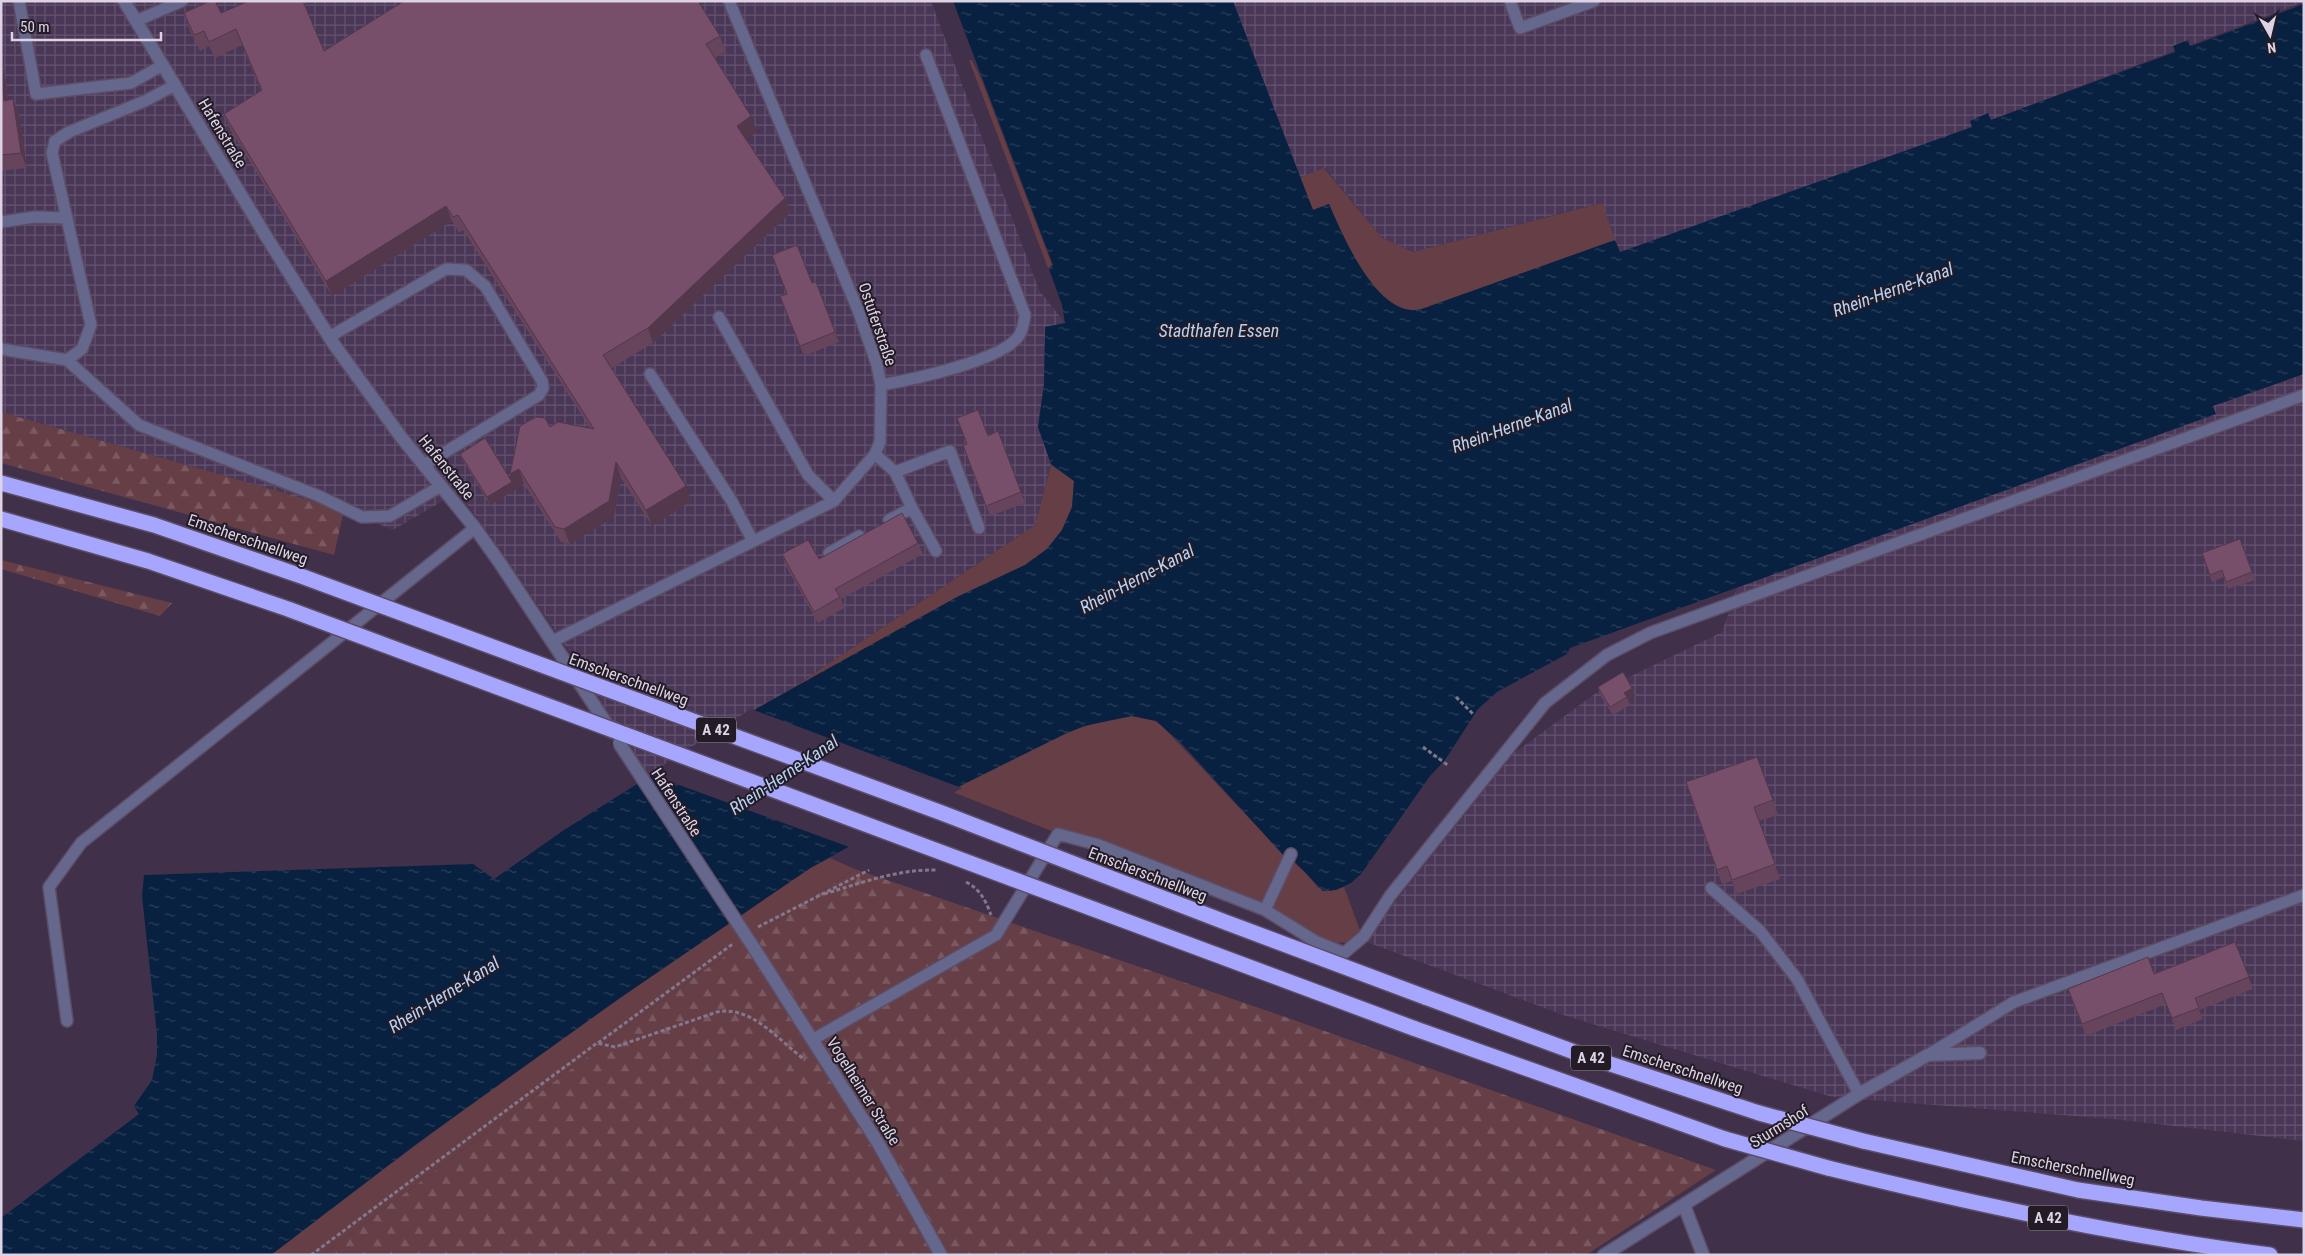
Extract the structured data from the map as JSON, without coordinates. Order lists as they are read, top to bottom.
{
  "streets": {
    "highway": ["Emscherschnellweg", "A 42"],
    "street": ["Hafenstraße", "Vogelheimer Straße", "Sturmshof"],
    "lane": ["Ostuferstraße"]
  },
  "crossings": [
    ["Hafenstraße", "Ostuferstraße"],
    ["Hafenstraße", "Vogelheimer Straße"]
  ],
  "water": ["Rhein-Herne-Kanal", "Stadthafen Essen"],
  "scale_bar": "50 m",
  "north": "bottom"
}
